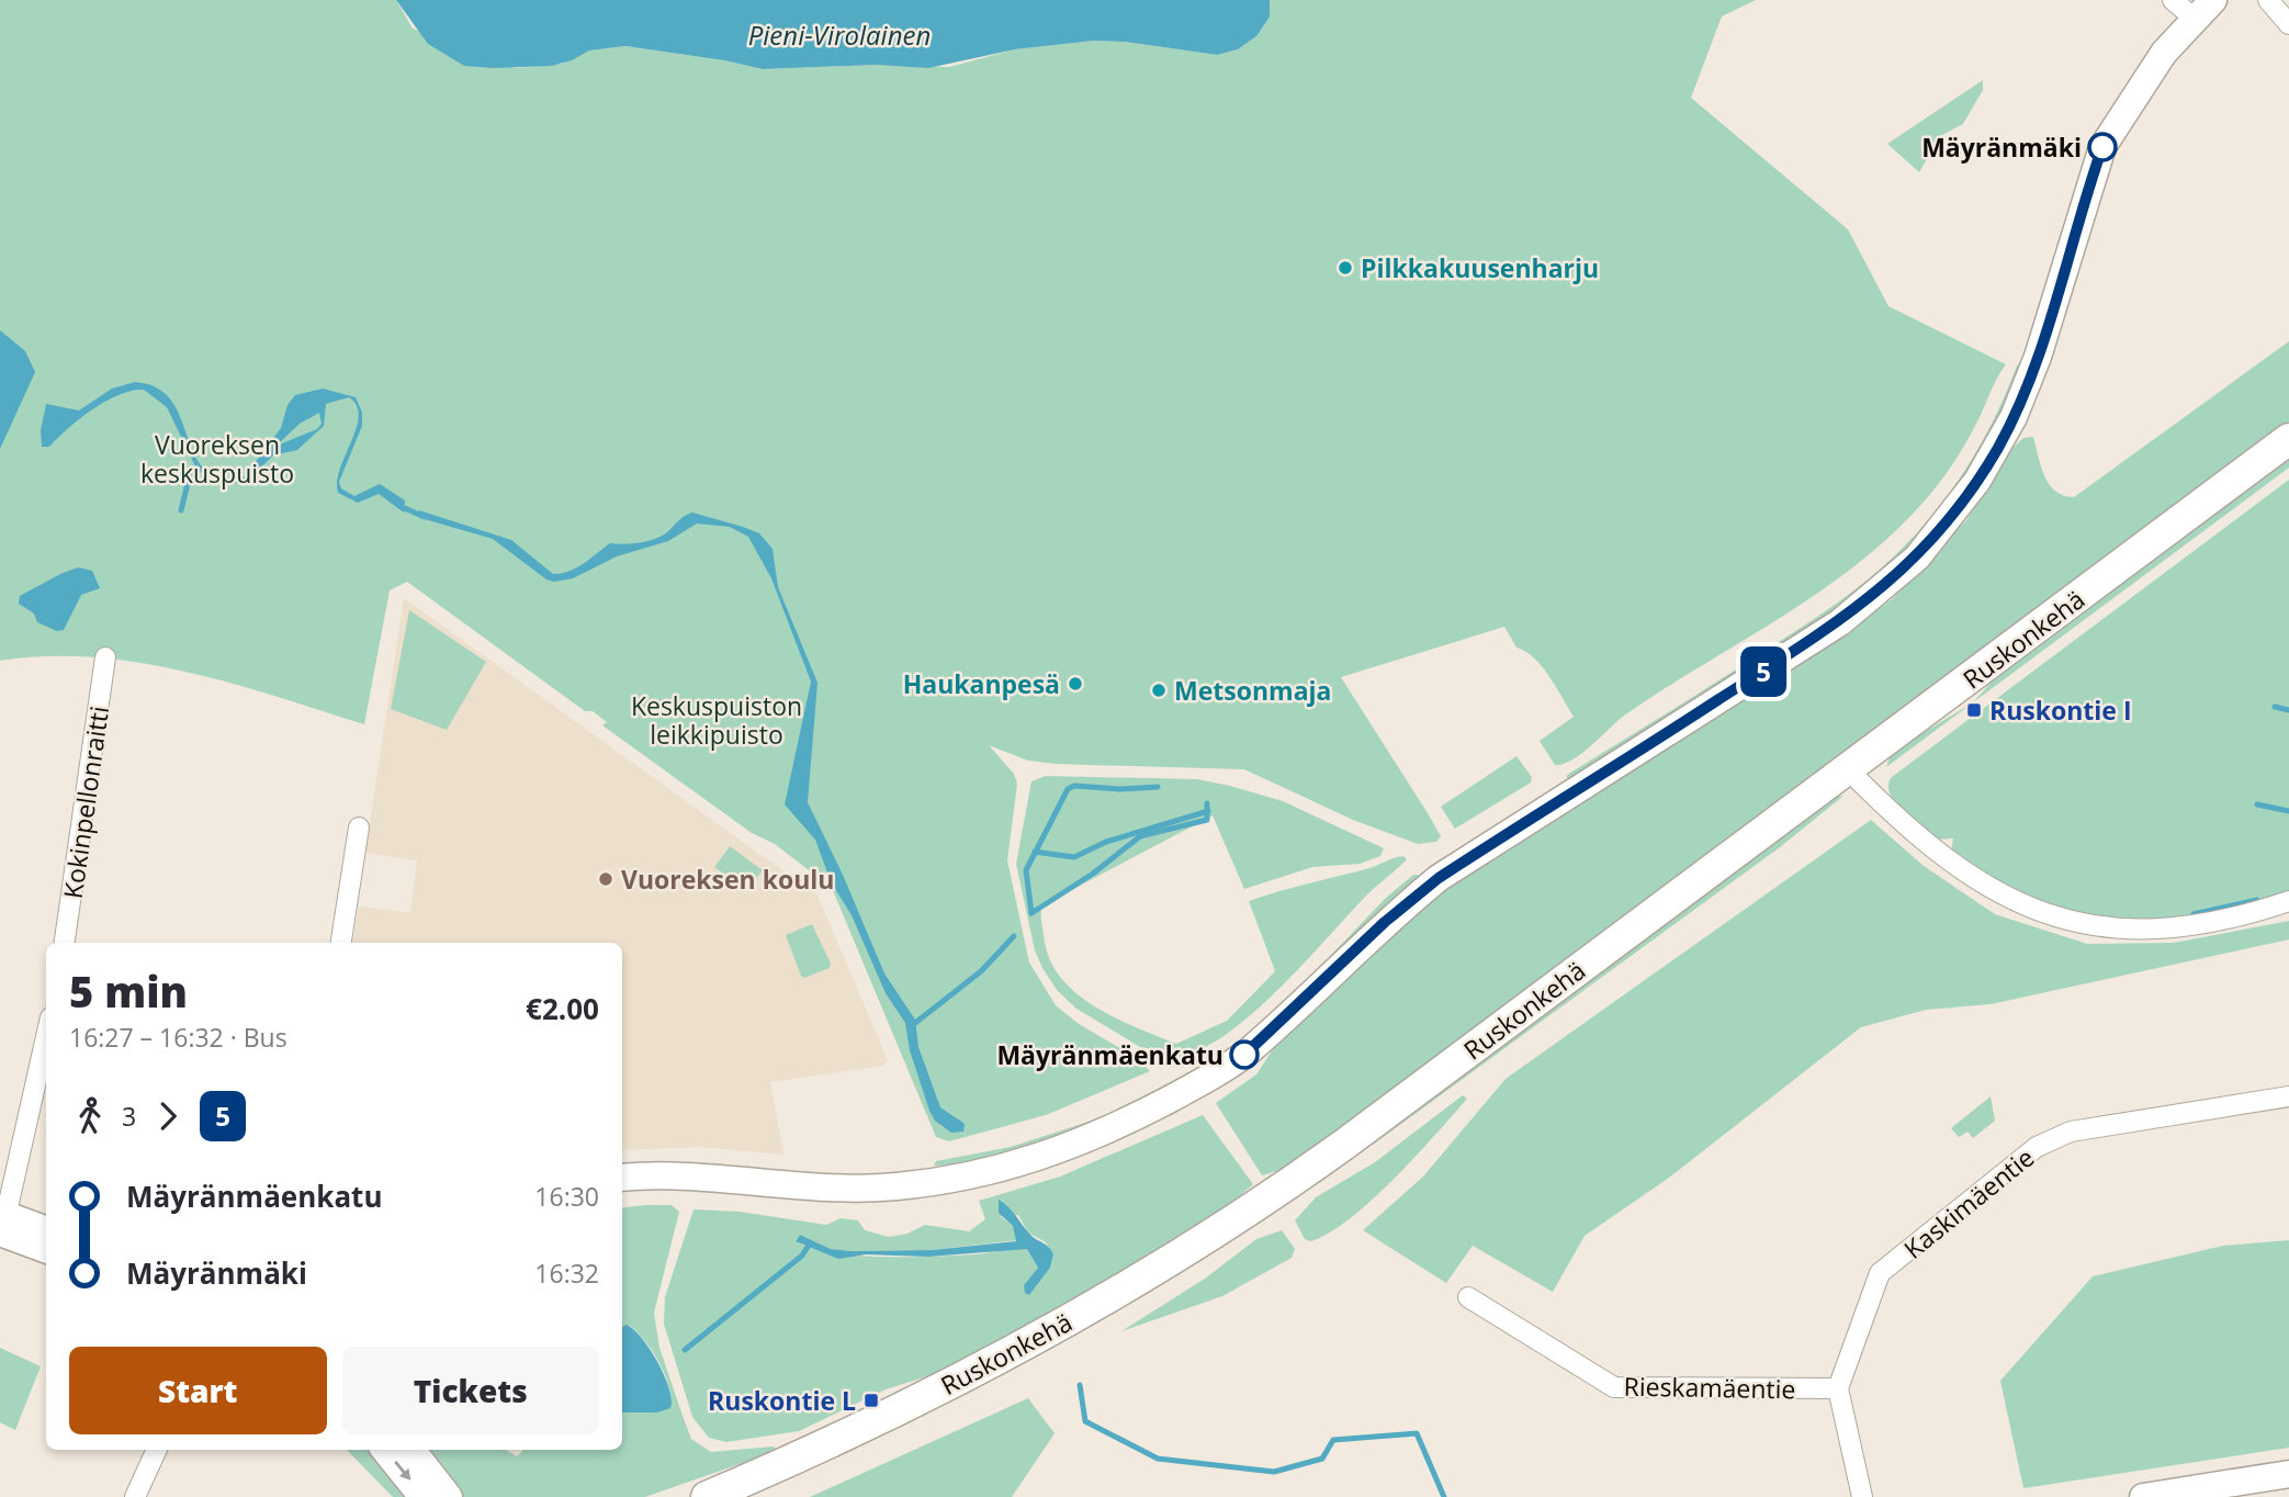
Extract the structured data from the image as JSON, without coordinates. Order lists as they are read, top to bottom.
{
  "streets": {
    "main road": ["Ruskonkehä"],
    "street": ["Kokinpellonraitti", "Kaskimäentie", "Rieskamäentie"]
  },
  "crossings": [
    ["Kaskimäentie", "Rieskamäentie"]
  ],
  "water": ["Pieni-Virolainen"],
  "parks": ["Vuoreksen keskuspuisto", "Keskuspuiston leikkipuisto"],
  "places": {
    "other": [
      "Mäyränmäki",
      "Pilkkakuusenharju",
      "Haukanpesä",
      "Metsonmaja",
      "Vuoreksen koulu",
      "Mäyränmäenkatu"
    ],
    "transit": ["Ruskontie I", "Ruskontie L"]
  },
  "lines": ["bus line 5"],
  "page": {
    "on_map": "5",
    "heading": ["5 min", "16:27 – 16:32 · Bus", "€2.00"],
    "legs": ["3", "5"],
    "list": [
      {
        "name": "Mäyränmäenkatu",
        "value": "16:30"
      },
      {
        "name": "Mäyränmäki",
        "value": "16:32"
      }
    ],
    "buttons": ["Start", "Tickets"]
  }
}
